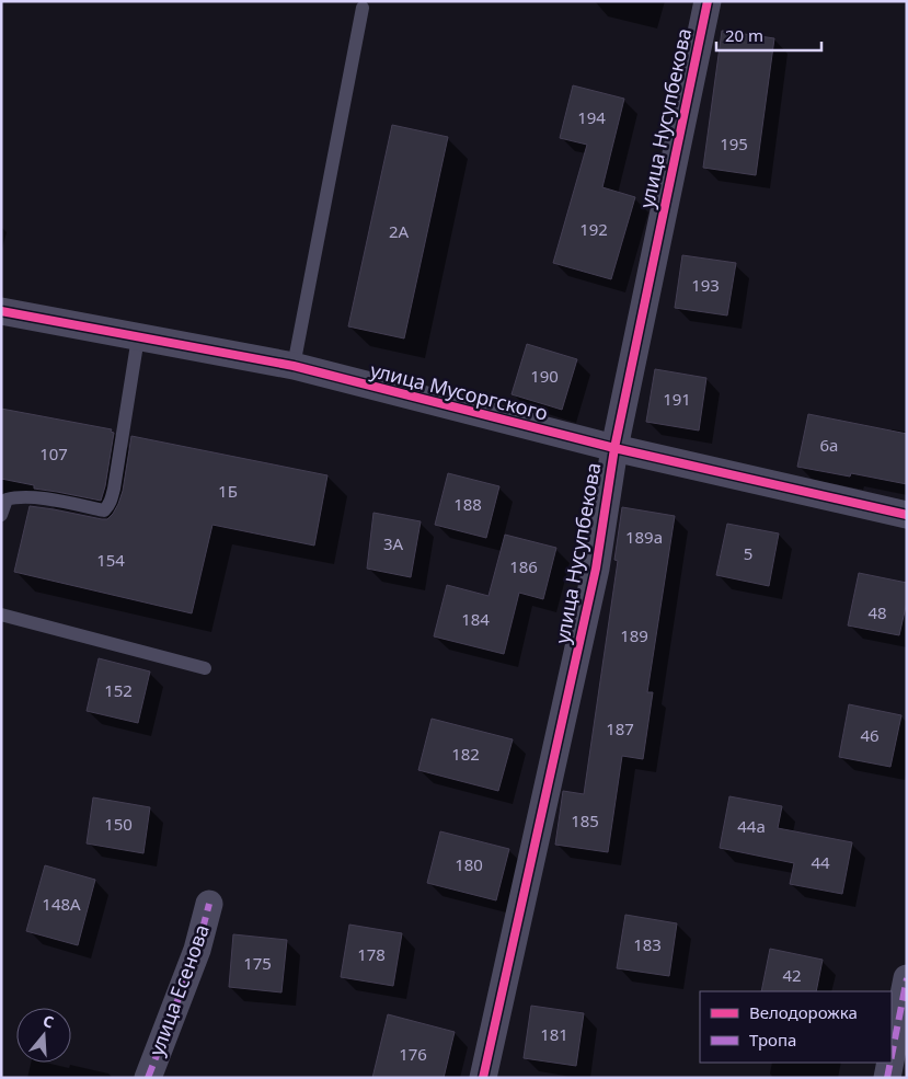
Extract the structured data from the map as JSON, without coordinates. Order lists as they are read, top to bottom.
{
  "streets": {
    "street": ["улица Нусупбекова", "улица Мусоргского", "улица Есенова"]
  },
  "crossings": [
    ["улица Нусупбекова", "улица Мусоргского"]
  ],
  "house_numbers": [
    "194",
    "195",
    "192",
    "2А",
    "193",
    "190",
    "191",
    "6а",
    "107",
    "1Б",
    "188",
    "189а",
    "3А",
    "5",
    "154",
    "186",
    "48",
    "184",
    "189",
    "152",
    "187",
    "46",
    "182",
    "185",
    "150",
    "44а",
    "44",
    "180",
    "148А",
    "183",
    "178",
    "175",
    "42",
    "181",
    "176"
  ],
  "legend": ["Велодорожка", "Тропа"],
  "scale_bar": "20 m",
  "north": "top"
}
